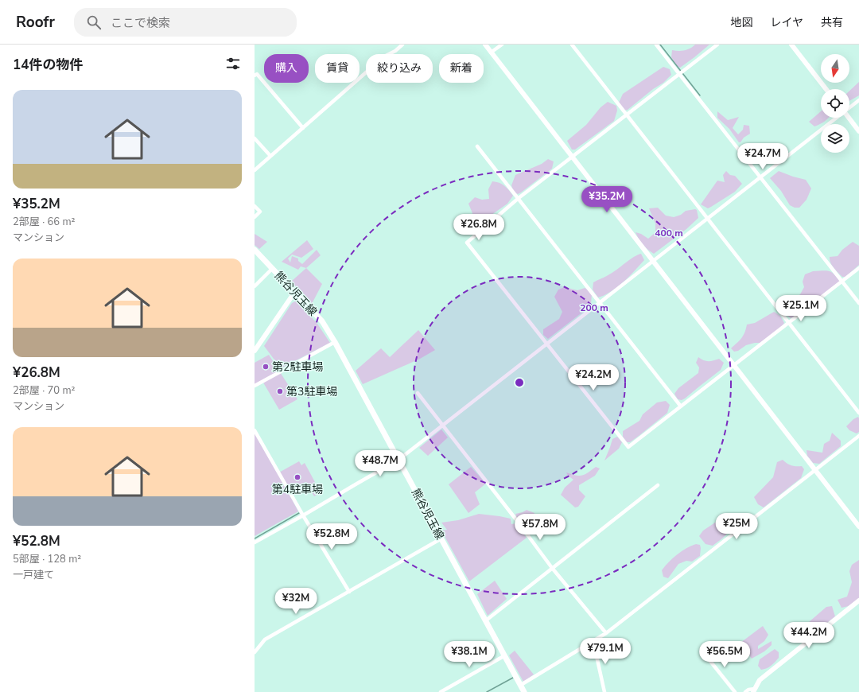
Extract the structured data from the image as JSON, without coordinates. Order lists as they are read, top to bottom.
{
  "streets": {
    "main road": ["熊谷児玉線"]
  },
  "places": ["第2駐車場", "第3駐車場", "第4駐車場"],
  "north": "bottom",
  "page": {
    "header": "Roofr",
    "search": "ここで検索",
    "nav": ["地図", "レイヤ", "共有"],
    "heading": "14件の物件",
    "chip": [
      "購入",
      "賃貸",
      "絞り込み",
      "新着"
    ],
    "list": [
      {
        "name": "¥35.2M",
        "note": "2部屋 · 66 m² · マンション"
      },
      {
        "name": "¥26.8M",
        "note": "2部屋 · 70 m² · マンション"
      },
      {
        "name": "¥52.8M",
        "note": "5部屋 · 128 m² · 一戸建て"
      }
    ],
    "price": [
      "¥24.7M",
      "¥35.2M",
      "¥26.8M",
      "¥25.1M",
      "¥24.2M",
      "¥48.7M",
      "¥25M",
      "¥57.8M",
      "¥52.8M",
      "¥32M",
      "¥44.2M",
      "¥79.1M",
      "¥38.1M",
      "¥56.5M"
    ]
  },
  "rings": ["400 m", "200 m"]
}
